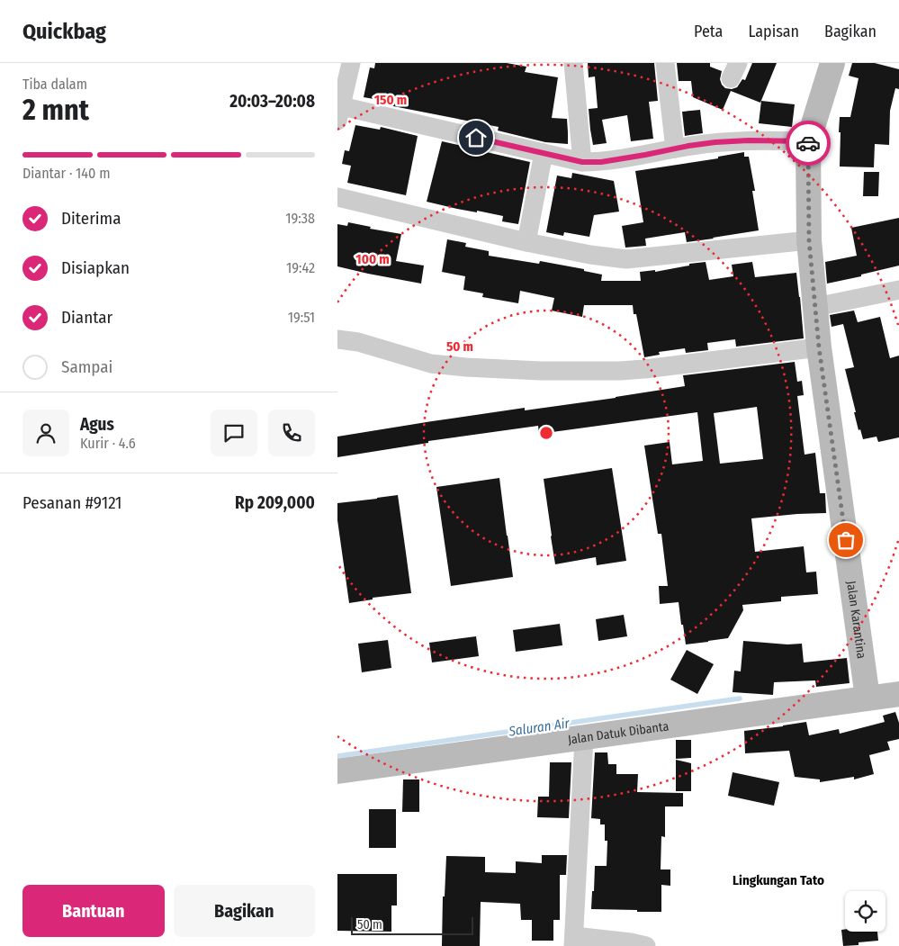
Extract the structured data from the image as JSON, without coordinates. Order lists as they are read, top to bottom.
{
  "streets": {
    "street": ["Jalan Karantina", "Jalan Datuk Dibanta"]
  },
  "crossings": [
    ["Jalan Karantina", "Jalan Datuk Dibanta"]
  ],
  "districts": ["Lingkungan Tato"],
  "water": ["Saluran Air"],
  "scale_bar": "50 m",
  "page": {
    "header": "Quickbag",
    "nav": ["Peta", "Lapisan", "Bagikan"],
    "heading": ["2 mnt", "Tiba dalam", "20:03–20:08"],
    "panel": [
      "Agus",
      "Kurir · 4.6",
      "Pesanan #9121",
      "Rp 209,000"
    ],
    "bar": "Diantar · 140 m",
    "list": [
      ["Diterima", "19:38"],
      ["Disiapkan", "19:42"],
      ["Diantar", "19:51"],
      "Sampai"
    ],
    "buttons": ["Bantuan", "Bagikan"],
    "scale": "50 m"
  },
  "rings": ["150 m", "100 m", "50 m"]
}
